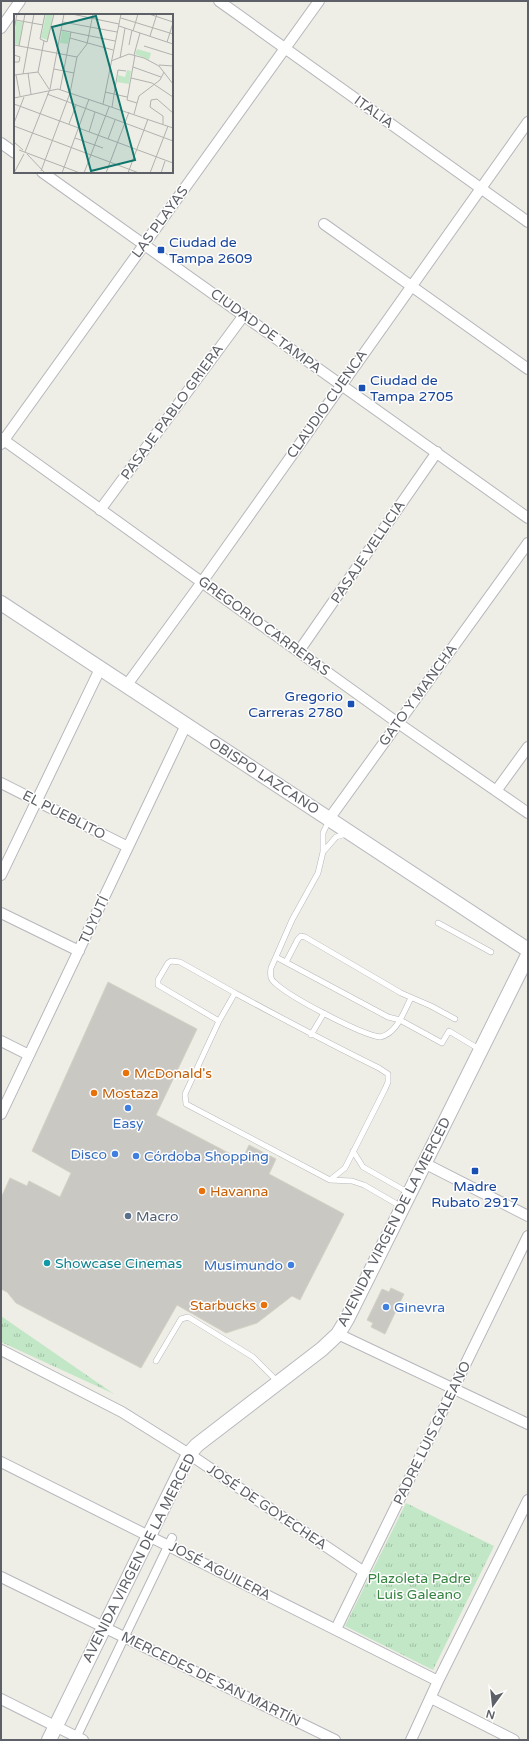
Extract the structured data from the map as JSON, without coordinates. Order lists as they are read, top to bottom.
{
  "streets": {
    "main road": ["OBISPO LAZCANO", "AVENIDA VIRGEN DE LA MERCED"],
    "street": [
      "ITALIA",
      "LAS PLAYAS",
      "CIUDAD DE TAMPA",
      "CLAUDIO CUENCA",
      "PASAJE PABLO GRIERA",
      "PASAJE VELLICIA",
      "GREGORIO CARRERAS",
      "GATO Y MANCHA",
      "EL PUEBLITO",
      "TUYUTÍ",
      "PADRE LUIS GALEANO",
      "JOSÉ DE GOYECHEA",
      "JOSÉ AGUILERA",
      "MERCEDES DE SAN MARTÍN"
    ]
  },
  "crossings": [
    ["ITALIA", "LAS PLAYAS"],
    ["ITALIA", "CLAUDIO CUENCA"],
    ["LAS PLAYAS", "CIUDAD DE TAMPA"],
    ["LAS PLAYAS", "GREGORIO CARRERAS"],
    ["CIUDAD DE TAMPA", "CLAUDIO CUENCA"],
    ["CIUDAD DE TAMPA", "PASAJE PABLO GRIERA"],
    ["CIUDAD DE TAMPA", "PASAJE VELLICIA"],
    ["CLAUDIO CUENCA", "GREGORIO CARRERAS"],
    ["CLAUDIO CUENCA", "OBISPO LAZCANO"],
    ["PASAJE PABLO GRIERA", "GREGORIO CARRERAS"],
    ["PASAJE VELLICIA", "GREGORIO CARRERAS"],
    ["GREGORIO CARRERAS", "GATO Y MANCHA"],
    ["GATO Y MANCHA", "OBISPO LAZCANO"],
    ["OBISPO LAZCANO", "TUYUTÍ"],
    ["EL PUEBLITO", "TUYUTÍ"],
    ["AVENIDA VIRGEN DE LA MERCED", "JOSÉ DE GOYECHEA"],
    ["AVENIDA VIRGEN DE LA MERCED", "JOSÉ AGUILERA"],
    ["AVENIDA VIRGEN DE LA MERCED", "MERCEDES DE SAN MARTÍN"],
    ["PADRE LUIS GALEANO", "JOSÉ DE GOYECHEA"],
    ["PADRE LUIS GALEANO", "JOSÉ AGUILERA"]
  ],
  "parks": ["Plazoleta Padre Luis Galeano"],
  "places": {
    "transit": [
      "Ciudad de Tampa 2609",
      "Ciudad de Tampa 2705",
      "Gregorio Carreras 2780",
      "Madre Rubato 2917"
    ],
    "other": [
      "McDonald's",
      "Mostaza",
      "Easy",
      "Disco",
      "Córdoba Shopping",
      "Havanna",
      "Macro",
      "Showcase Cinemas",
      "Musimundo",
      "Starbucks",
      "Ginevra"
    ]
  },
  "north": "bottom"
}
